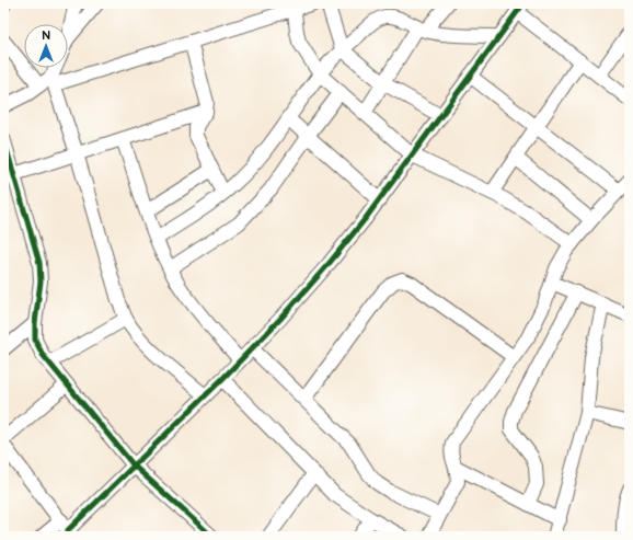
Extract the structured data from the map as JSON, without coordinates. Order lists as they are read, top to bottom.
{
  "north": "top"
}
